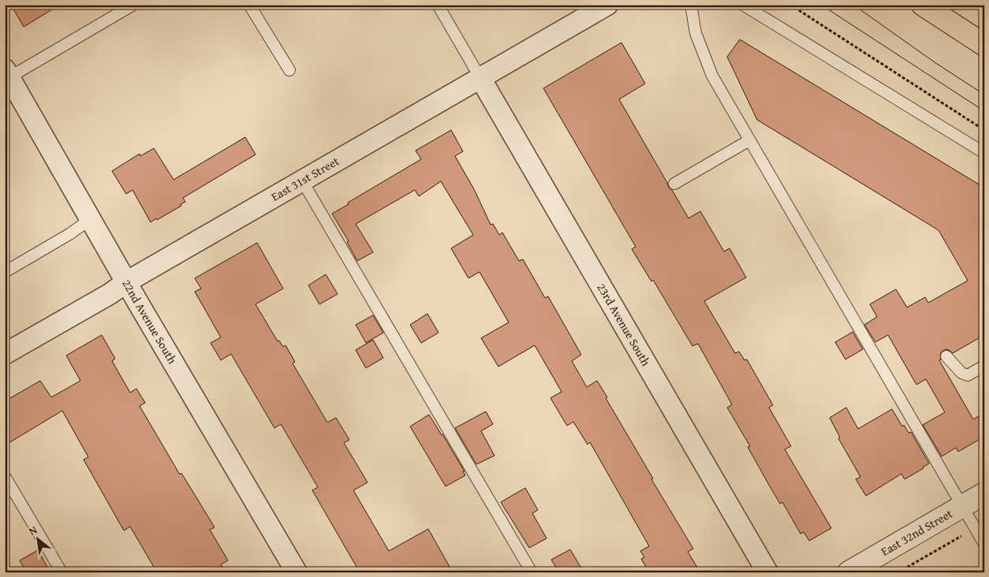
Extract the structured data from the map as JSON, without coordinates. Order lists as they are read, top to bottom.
{
  "streets": {
    "street": [
      "East 31st Street",
      "22nd Avenue South",
      "23rd Avenue South",
      "East 32nd Street"
    ]
  },
  "crossings": [
    ["East 31st Street", "22nd Avenue South"],
    ["East 31st Street", "23rd Avenue South"]
  ],
  "north": "top left"
}
